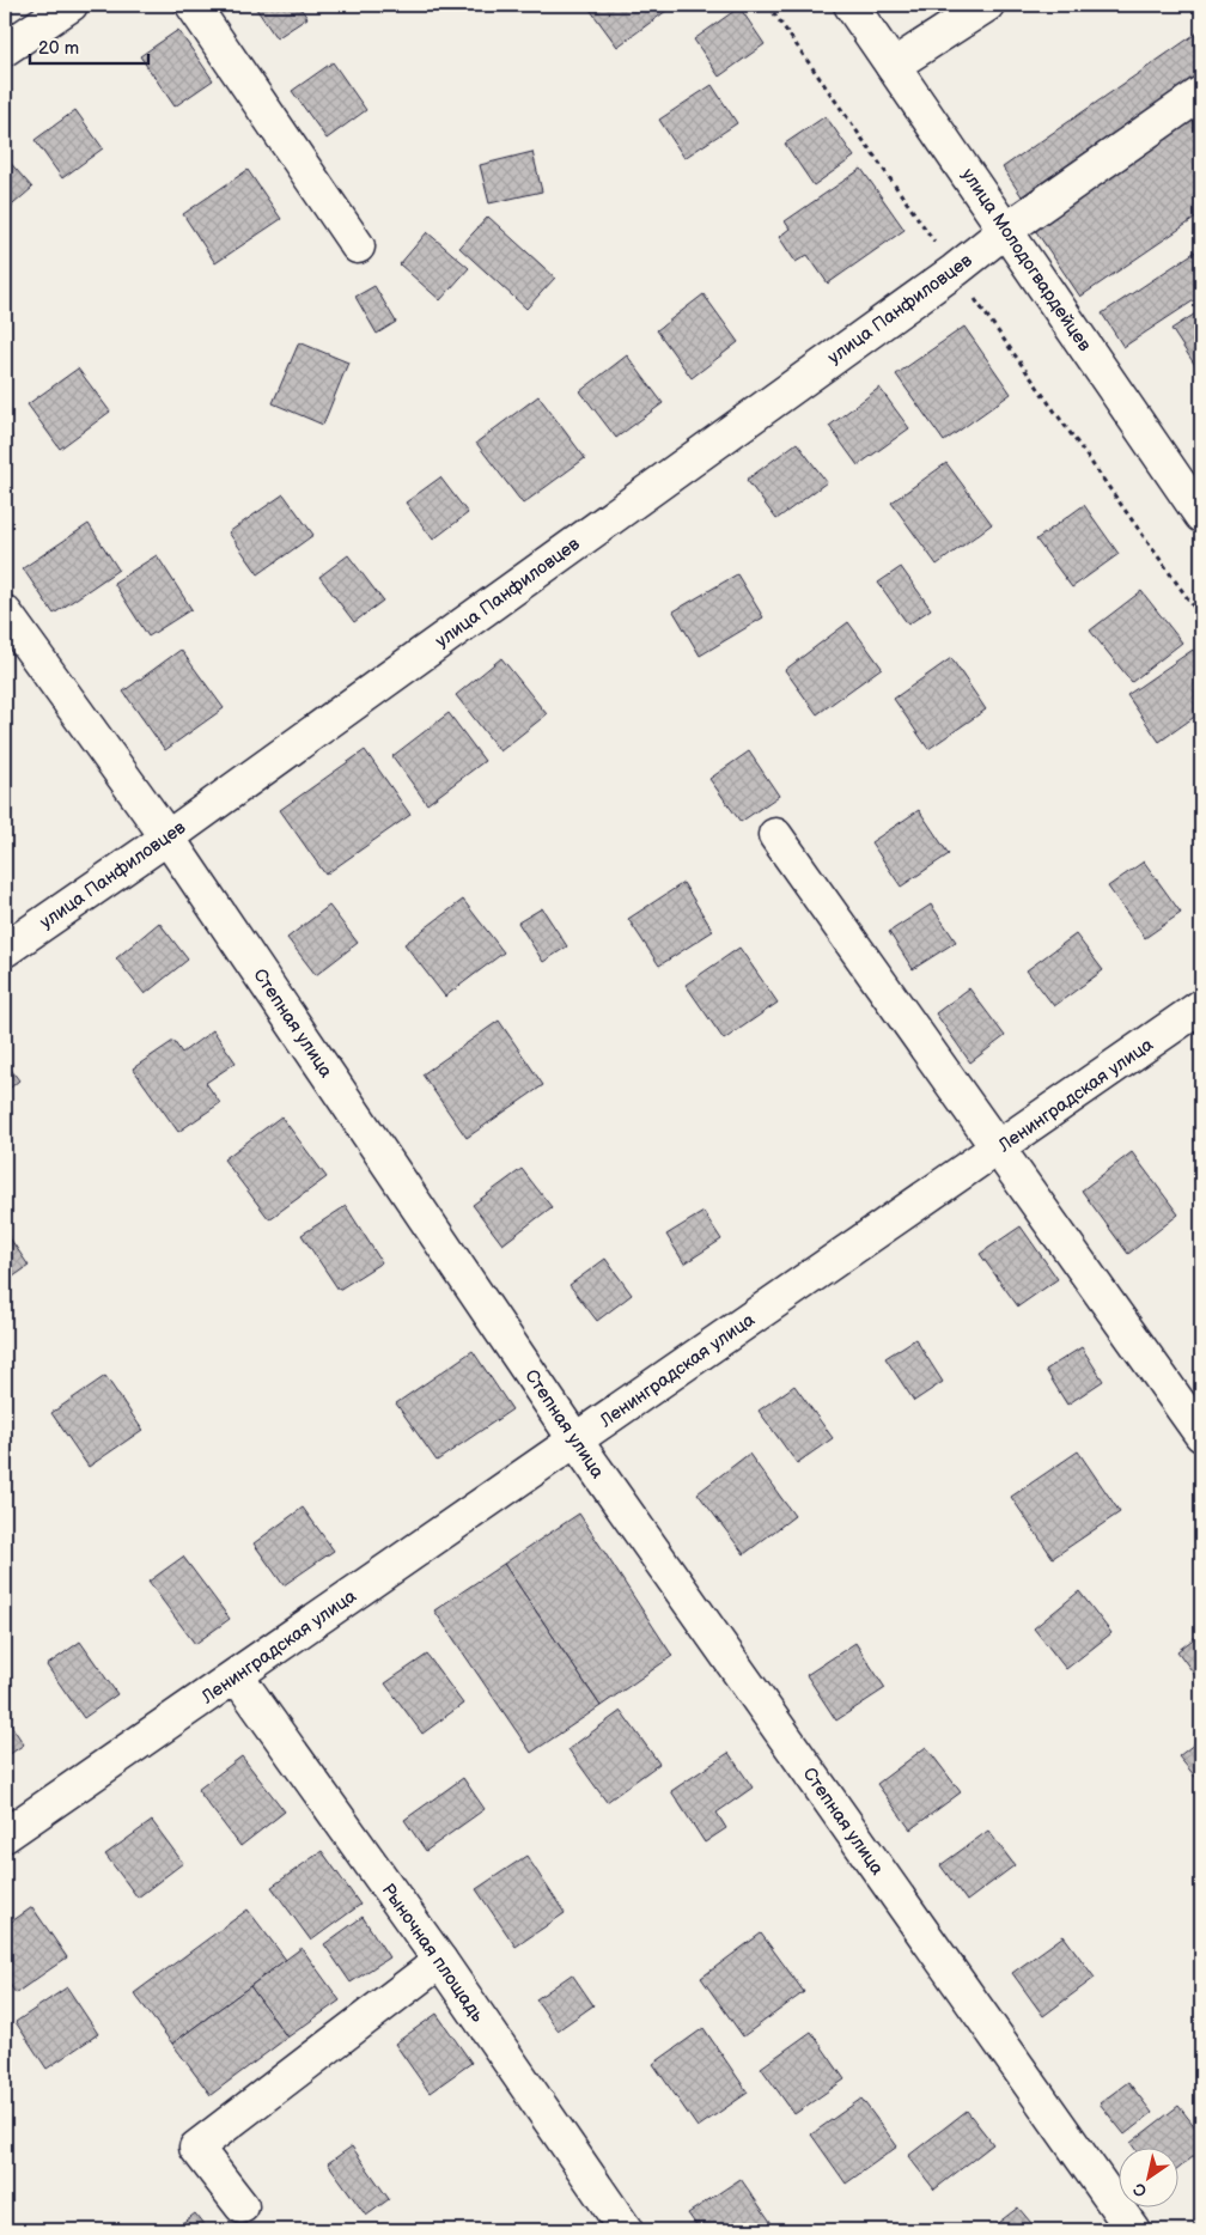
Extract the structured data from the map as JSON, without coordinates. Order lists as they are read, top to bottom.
{
  "streets": {
    "street": [
      "улица Молодогвардейцев",
      "улица Панфиловцев",
      "Степная улица",
      "Ленинградская улица",
      "Рыночная площадь"
    ]
  },
  "crossings": [
    ["улица Молодогвардейцев", "улица Панфиловцев"],
    ["улица Панфиловцев", "Степная улица"],
    ["Степная улица", "Ленинградская улица"],
    ["Ленинградская улица", "Рыночная площадь"]
  ],
  "scale_bar": "20 m",
  "north": "bottom left"
}
